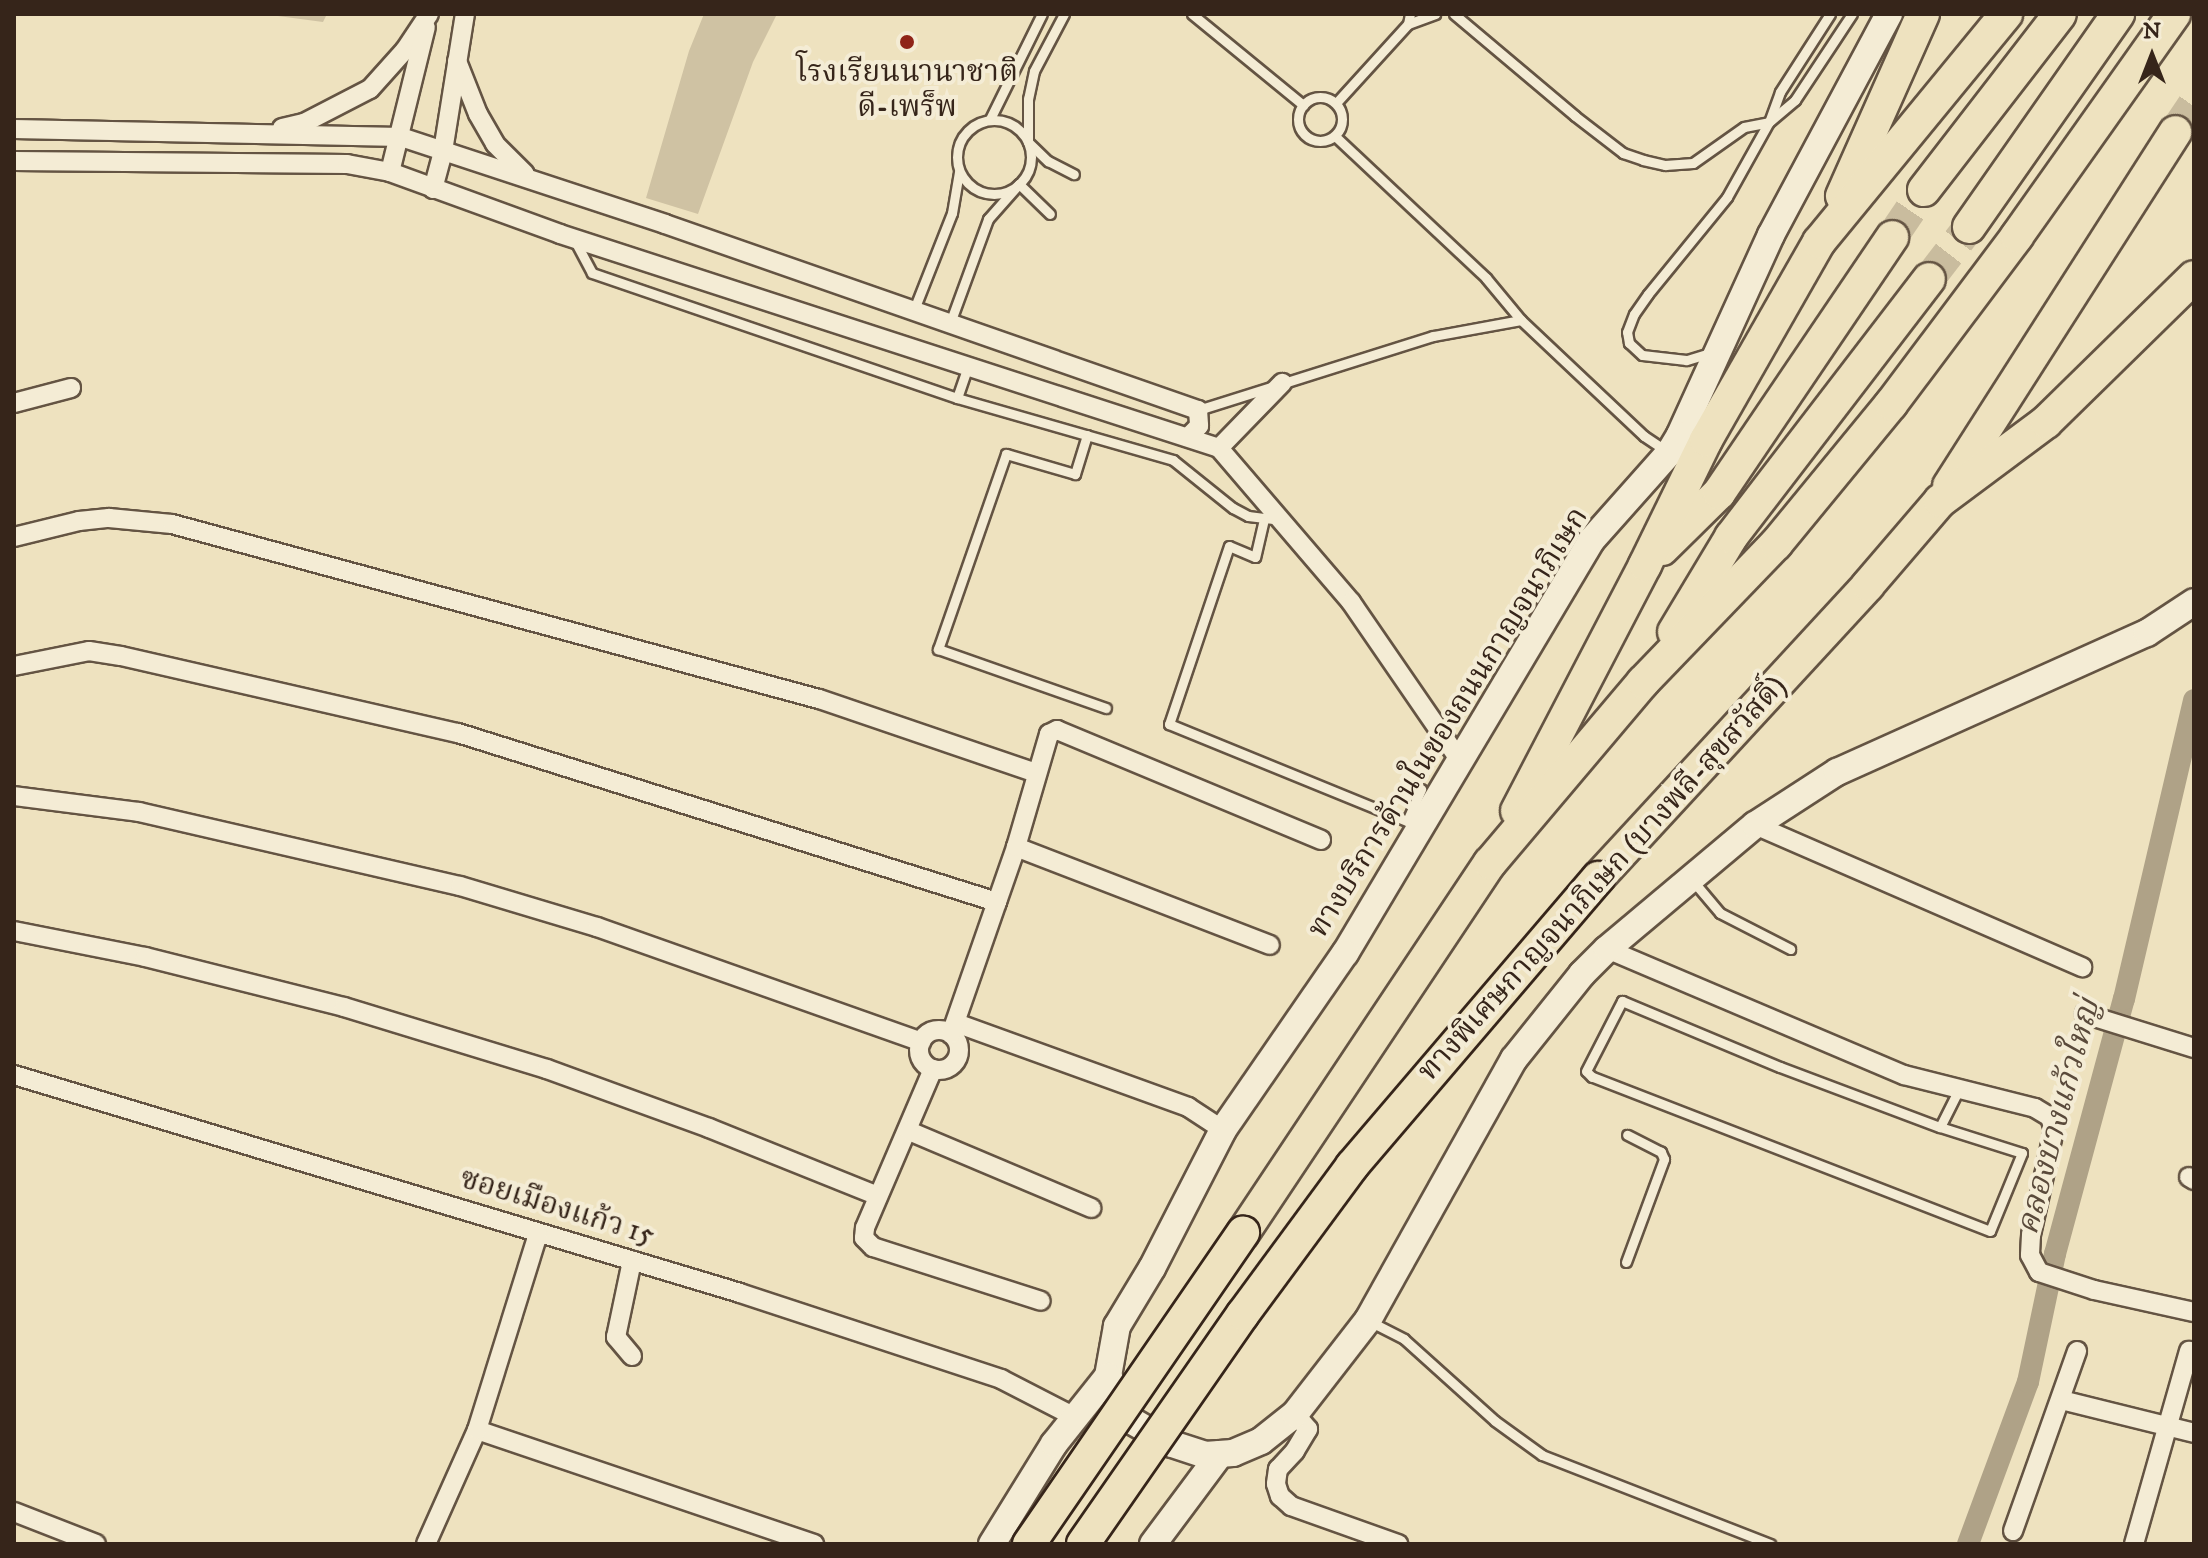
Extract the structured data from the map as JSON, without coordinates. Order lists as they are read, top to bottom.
{
  "streets": {
    "highway": ["ทางพิเศษกาญจนาภิเษก (บางพลี-สุขสวัสดิ์)"],
    "main road": ["ทางบริการด้านในของถนนกาญจนาภิเษก"],
    "street": ["ซอยเมืองแก้ว 15"]
  },
  "water": ["คลองบางแก้วใหญ่"],
  "places": ["โรงเรียนนานาชาติ ดี-เพร็พ"],
  "north": "top"
}
